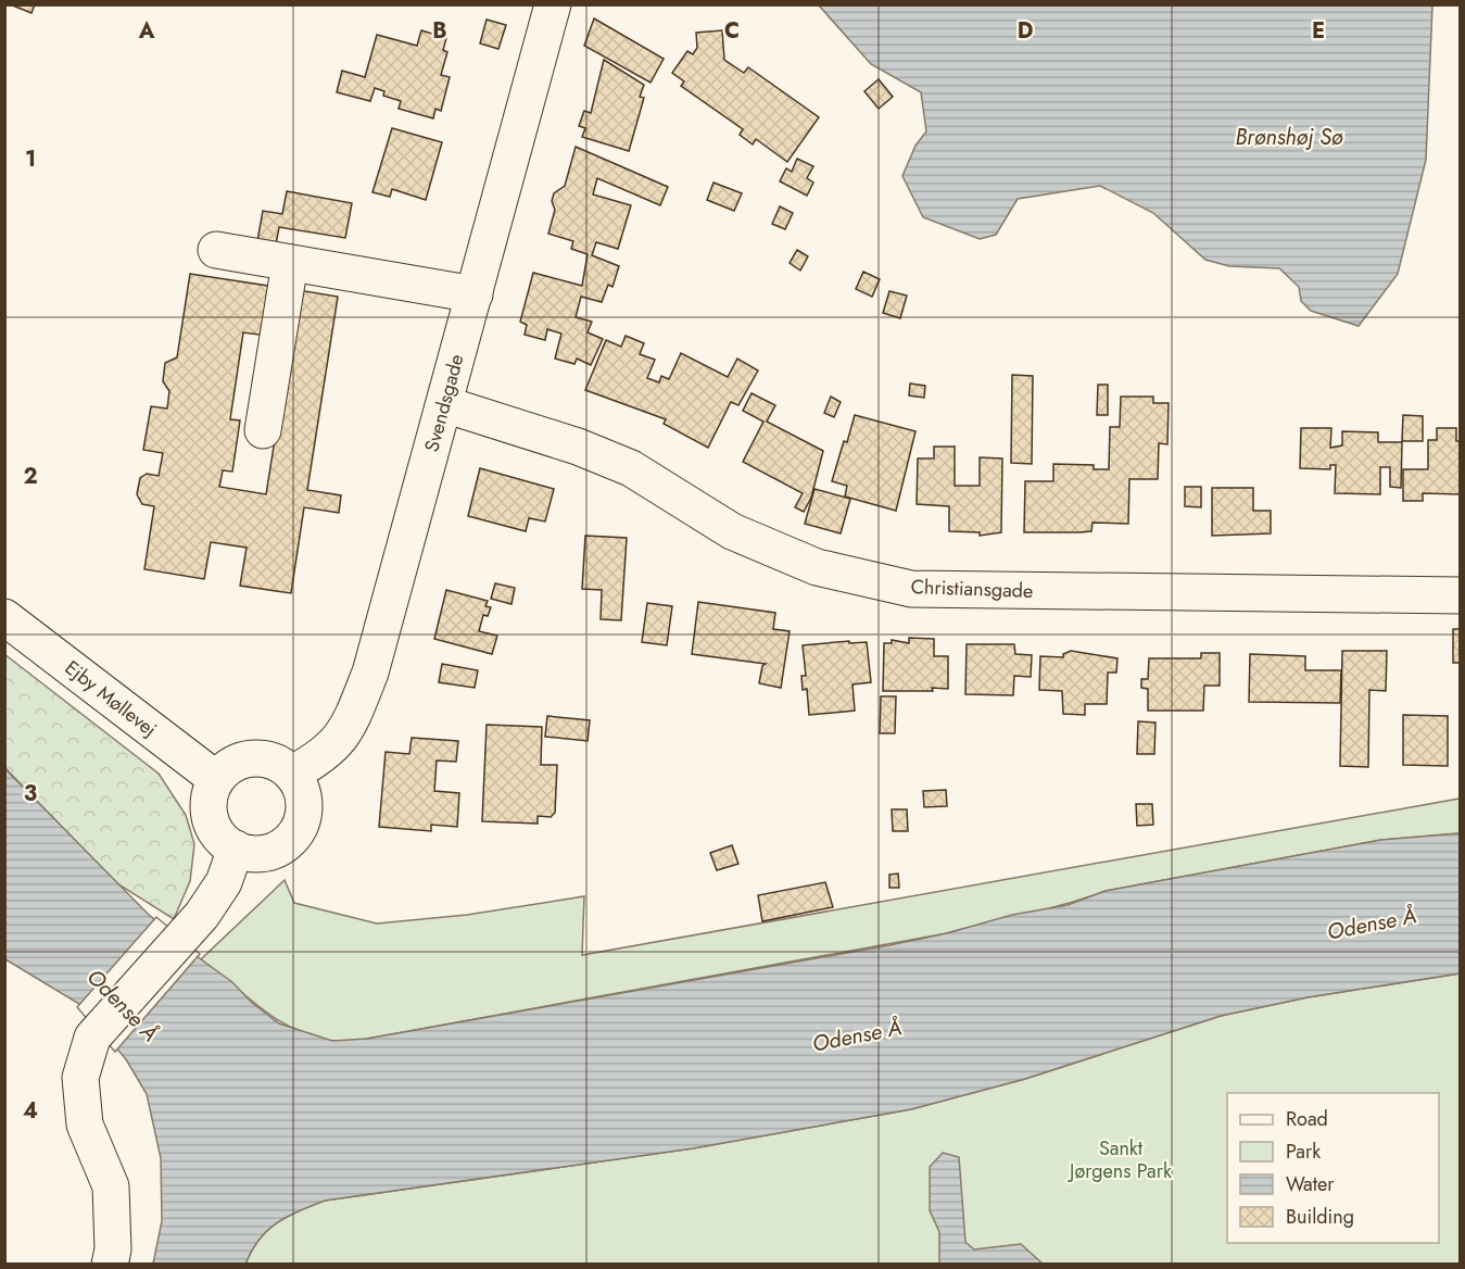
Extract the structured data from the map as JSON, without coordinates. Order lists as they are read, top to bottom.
{
  "streets": {
    "street": ["Svendsgade", "Christiansgade", "Ejby Møllevej"]
  },
  "crossings": [
    ["Svendsgade", "Christiansgade"],
    ["Svendsgade", "Ejby Møllevej"]
  ],
  "water": ["Brønshøj Sø", "Odense Å"],
  "parks": ["Sankt Jørgens Park"],
  "legend": [
    "Road",
    "Park",
    "Water",
    "Building"
  ],
  "grid": {
    "columns": [
      "A",
      "B",
      "C",
      "D",
      "E"
    ],
    "rows": [
      "1",
      "2",
      "3",
      "4"
    ]
  }
}
